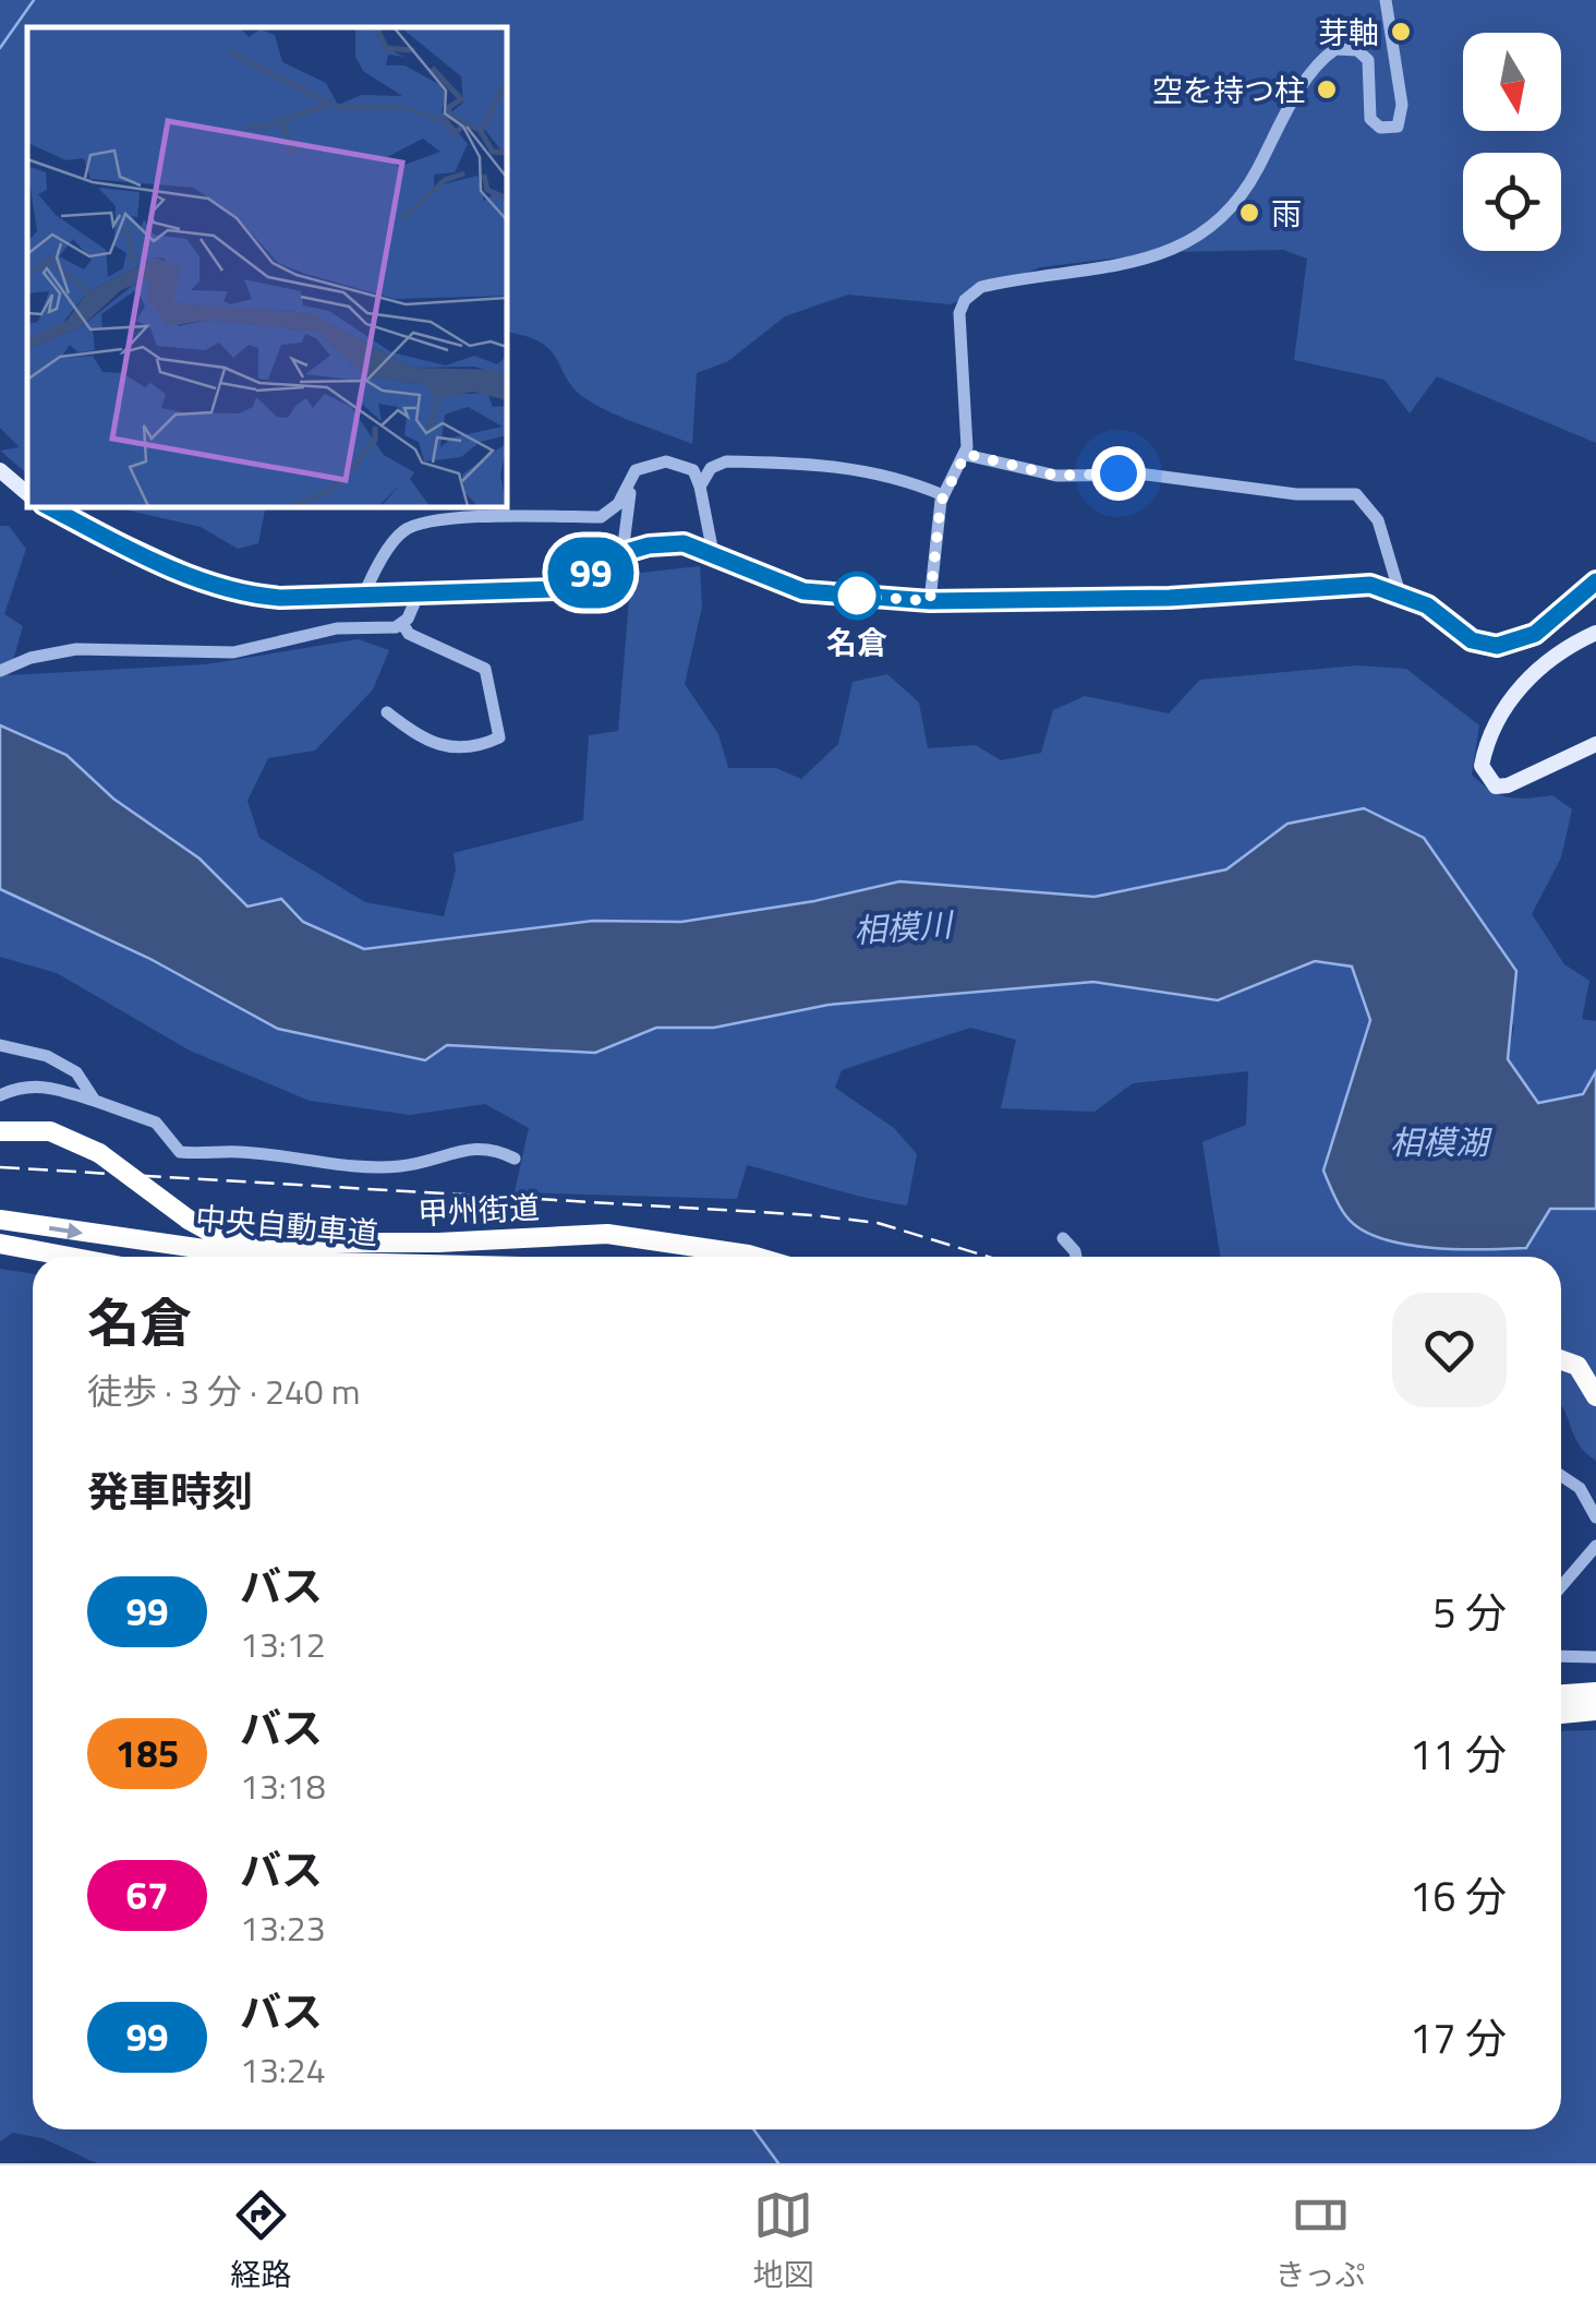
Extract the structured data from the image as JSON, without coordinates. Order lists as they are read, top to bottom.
{
  "streets": {
    "highway": ["甲州街道", "中央自動車道"]
  },
  "one_way": ["中央自動車道"],
  "water": ["相模川", "相模湖"],
  "places": [
    "芽軸",
    "空を持つ柱",
    "雨",
    "名倉"
  ],
  "lines": ["bus line 99"],
  "north": "bottom",
  "page": {
    "on_map": "99",
    "heading": [
      ["名倉", "徒歩 · 3 分 · 240 m"],
      "発車時刻"
    ],
    "list": [
      {
        "mark": "99",
        "name": "バス",
        "note": "13:12",
        "value": "5 分"
      },
      {
        "mark": "185",
        "name": "バス",
        "note": "13:18",
        "value": "11 分"
      },
      {
        "mark": "67",
        "name": "バス",
        "note": "13:23",
        "value": "16 分"
      },
      {
        "mark": "99",
        "name": "バス",
        "note": "13:24",
        "value": "17 分"
      }
    ],
    "tabs": ["経路", "地図", "きっぷ"]
  }
}
